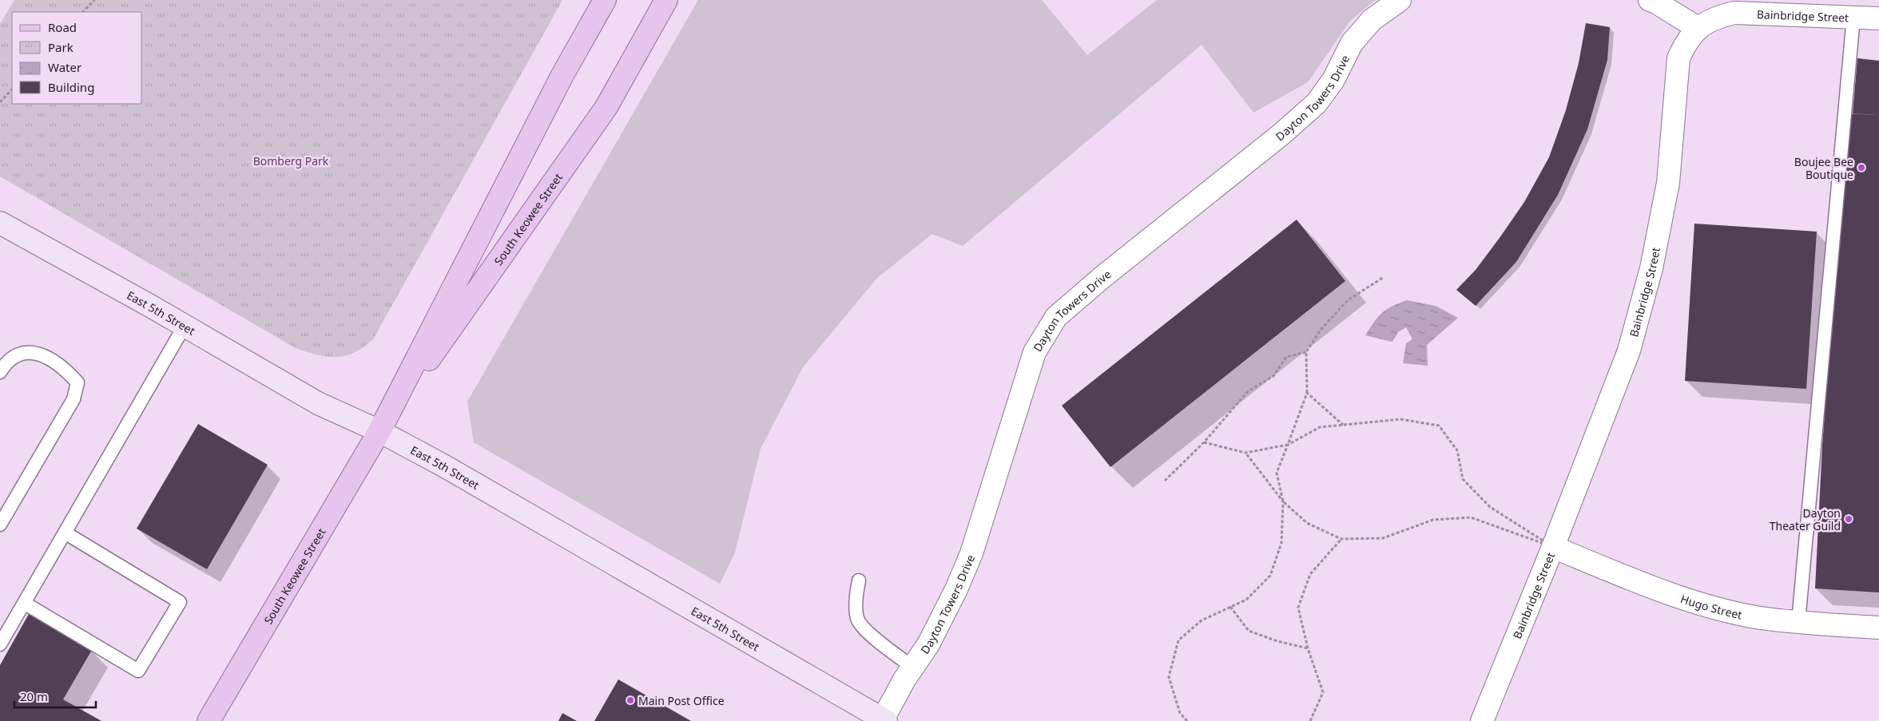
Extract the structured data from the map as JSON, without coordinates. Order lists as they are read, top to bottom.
{
  "streets": {
    "main road": ["South Keowee Street", "East 5th Street"],
    "street": ["Bainbridge Street", "Dayton Towers Drive", "Hugo Street"]
  },
  "crossings": [
    ["Bainbridge Street", "Hugo Street"],
    ["Dayton Towers Drive", "East 5th Street"],
    ["South Keowee Street", "East 5th Street"]
  ],
  "parks": ["Bomberg Park"],
  "places": ["Boujee Bee Boutique", "Dayton Theater Guild", "Main Post Office"],
  "legend": [
    "Road",
    "Park",
    "Water",
    "Building"
  ],
  "scale_bar": "20 m"
}
